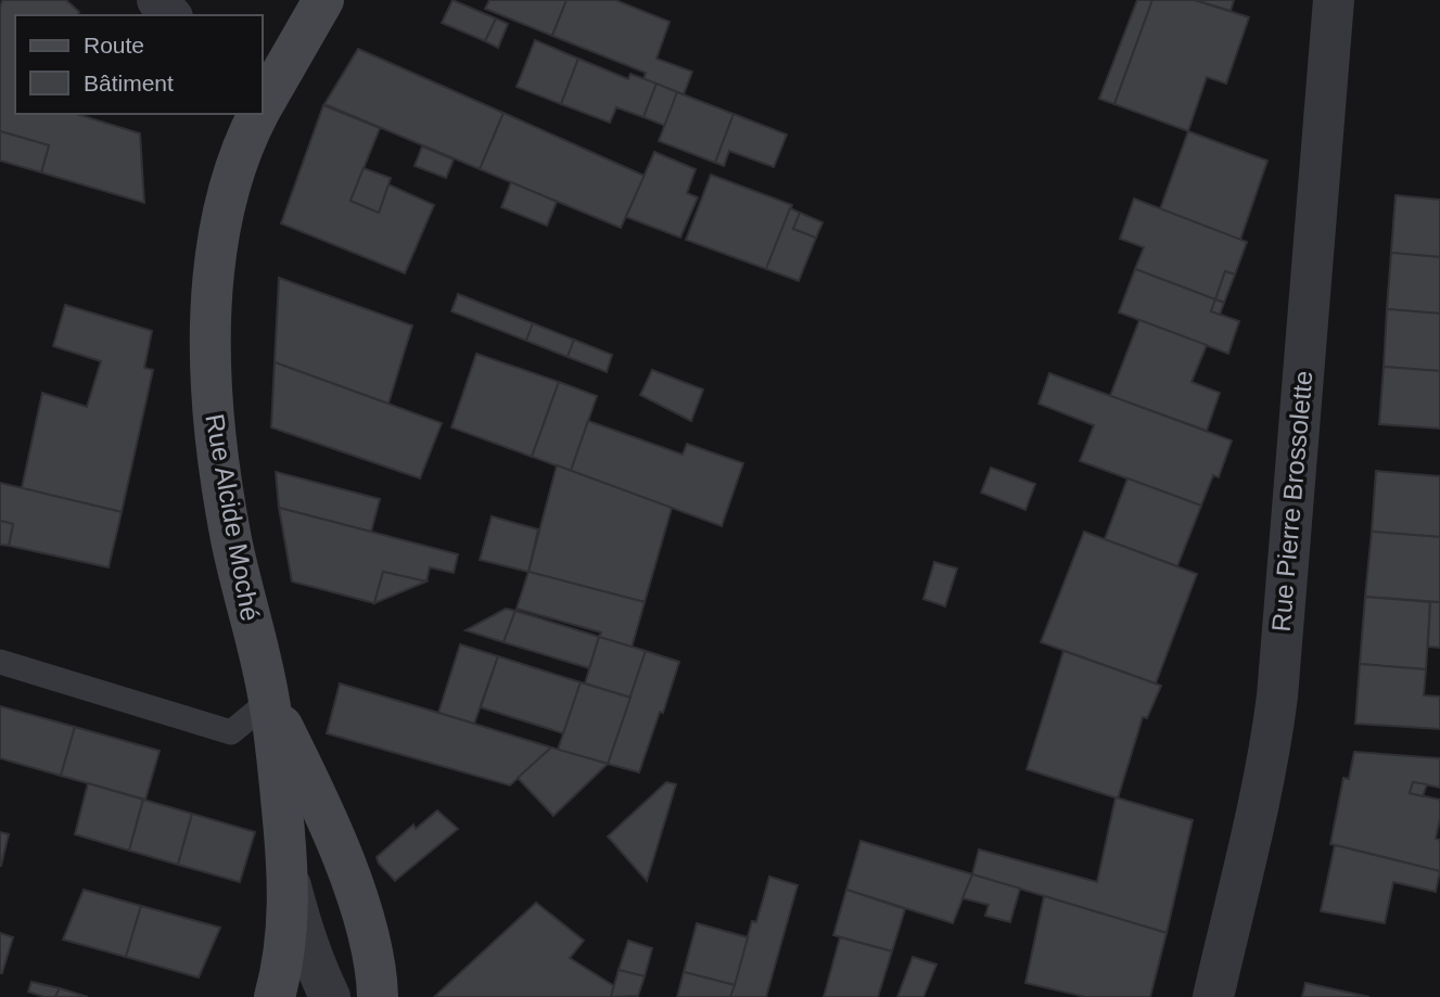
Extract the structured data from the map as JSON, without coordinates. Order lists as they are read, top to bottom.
{
  "streets": {
    "street": ["Rue Pierre Brossolette", "Rue Alcide Moché"]
  },
  "legend": ["Route", "Bâtiment"]
}
